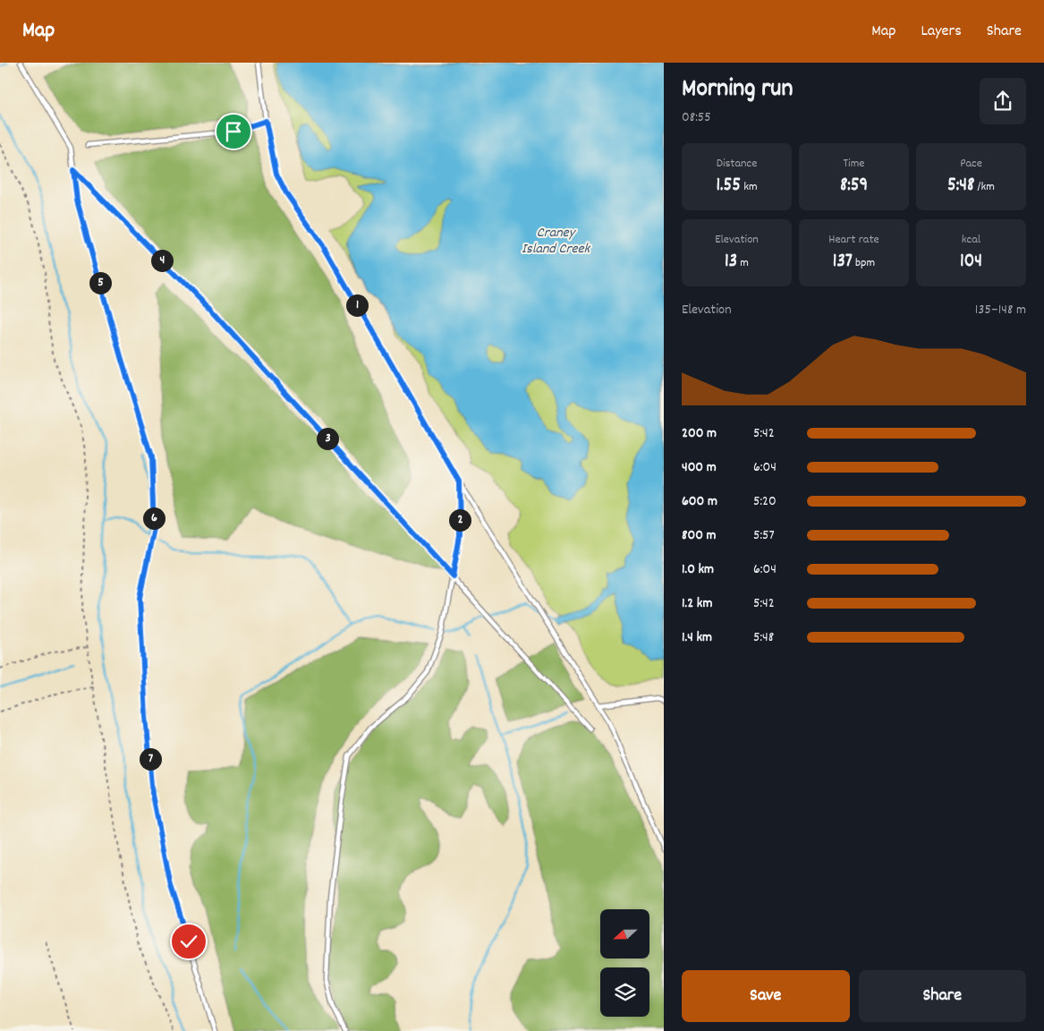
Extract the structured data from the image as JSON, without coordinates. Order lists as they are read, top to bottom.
{
  "water": ["Craney Island Creek"],
  "north": "left",
  "page": {
    "header": "Map",
    "nav": ["Map", "Layers", "Share"],
    "heading": ["Morning run", "08:55"],
    "stats": [
      ["Distance", "1.55 km"],
      ["Time", "8:59"],
      ["Pace", "5:48 /km"],
      ["Elevation", "13 m"],
      ["Heart rate", "137 bpm"],
      ["kcal", "104"]
    ],
    "pins": [
      "4",
      "5",
      "1",
      "3",
      "6",
      "2",
      "7"
    ],
    "chart": ["Elevation", "135–148 m"],
    "list": [
      {
        "name": "200 m",
        "note": "5:42"
      },
      {
        "name": "400 m",
        "note": "6:04"
      },
      {
        "name": "600 m",
        "note": "5:20"
      },
      {
        "name": "800 m",
        "note": "5:57"
      },
      {
        "name": "1.0 km",
        "note": "6:04"
      },
      {
        "name": "1.2 km",
        "note": "5:42"
      },
      {
        "name": "1.4 km",
        "note": "5:48"
      }
    ],
    "buttons": ["Save", "Share"]
  }
}
